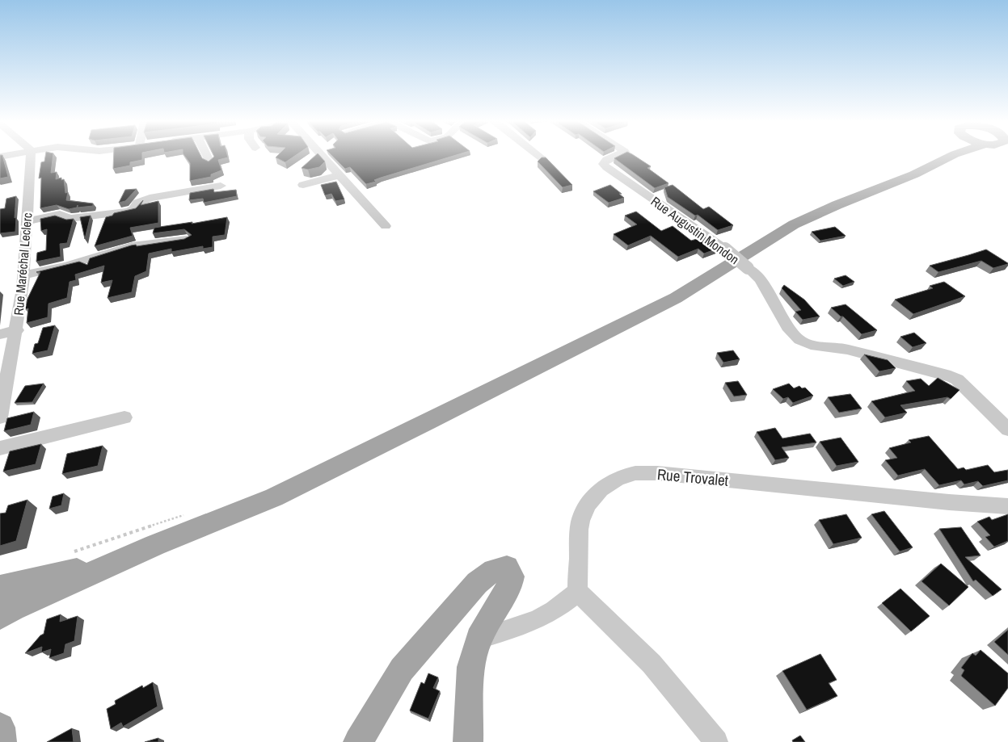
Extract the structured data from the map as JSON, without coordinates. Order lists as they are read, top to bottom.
{
  "streets": {
    "street": ["Rue Augustin Mondon", "Rue Maréchal Leclerc", "Rue Trovalet"]
  }
}
